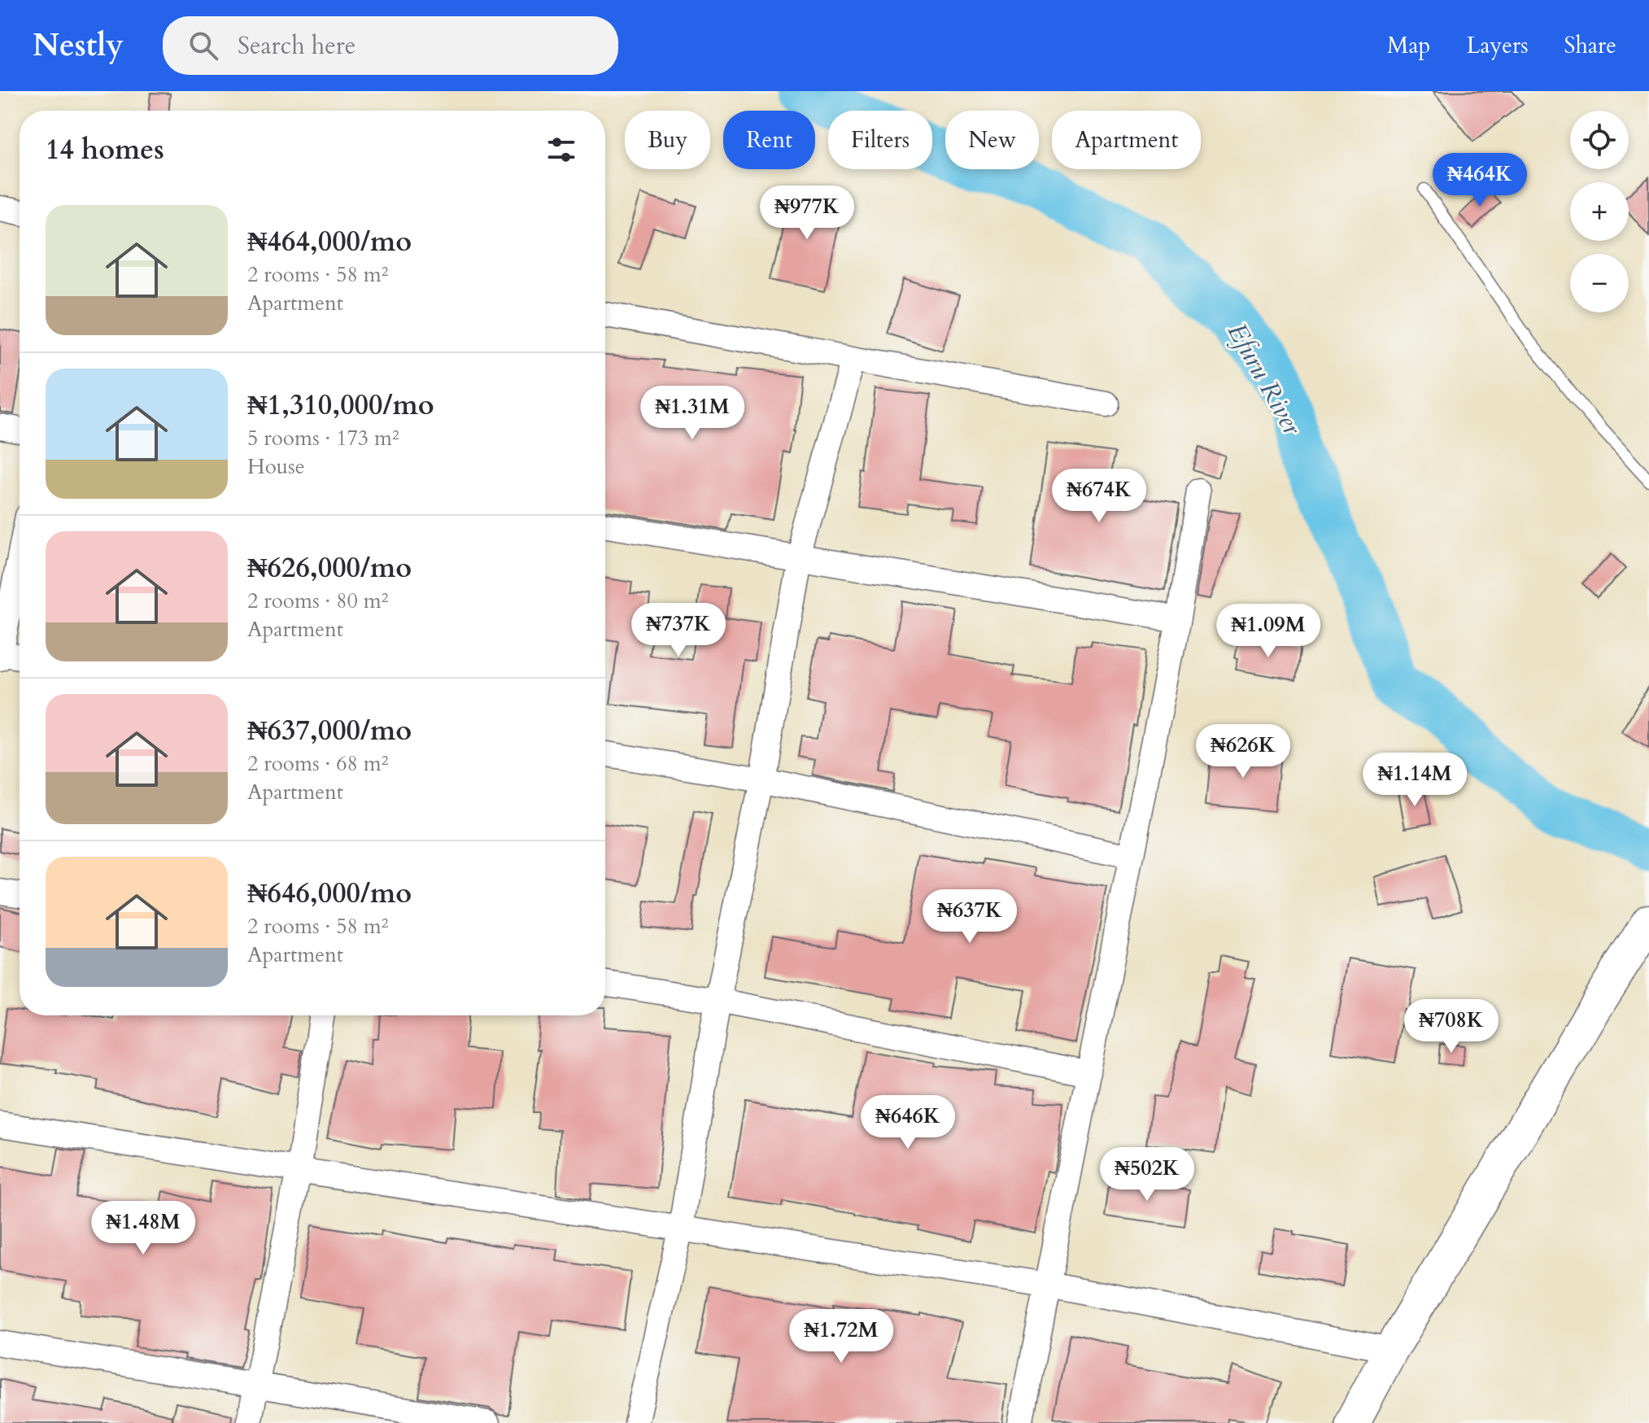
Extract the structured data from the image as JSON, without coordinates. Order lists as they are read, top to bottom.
{
  "water": ["Efuru River"],
  "page": {
    "header": "Nestly",
    "search": "Search here",
    "nav": ["Map", "Layers", "Share"],
    "map_buttons": ["+", "−"],
    "chip": [
      "Buy",
      "Rent",
      "Filters",
      "New",
      "Apartment"
    ],
    "heading": "14 homes",
    "price": [
      "₦464K",
      "₦977K",
      "₦1.31M",
      "₦674K",
      "₦737K",
      "₦1.09M",
      "₦626K",
      "₦1.14M",
      "₦637K",
      "₦708K",
      "₦646K",
      "₦502K",
      "₦1.48M",
      "₦1.72M"
    ],
    "list": [
      {
        "name": "₦464,000/mo",
        "note": "2 rooms · 58 m² · Apartment"
      },
      {
        "name": "₦1,310,000/mo",
        "note": "5 rooms · 173 m² · House"
      },
      {
        "name": "₦626,000/mo",
        "note": "2 rooms · 80 m² · Apartment"
      },
      {
        "name": "₦637,000/mo",
        "note": "2 rooms · 68 m² · Apartment"
      },
      {
        "name": "₦646,000/mo",
        "note": "2 rooms · 58 m² · Apartment"
      }
    ]
  }
}
